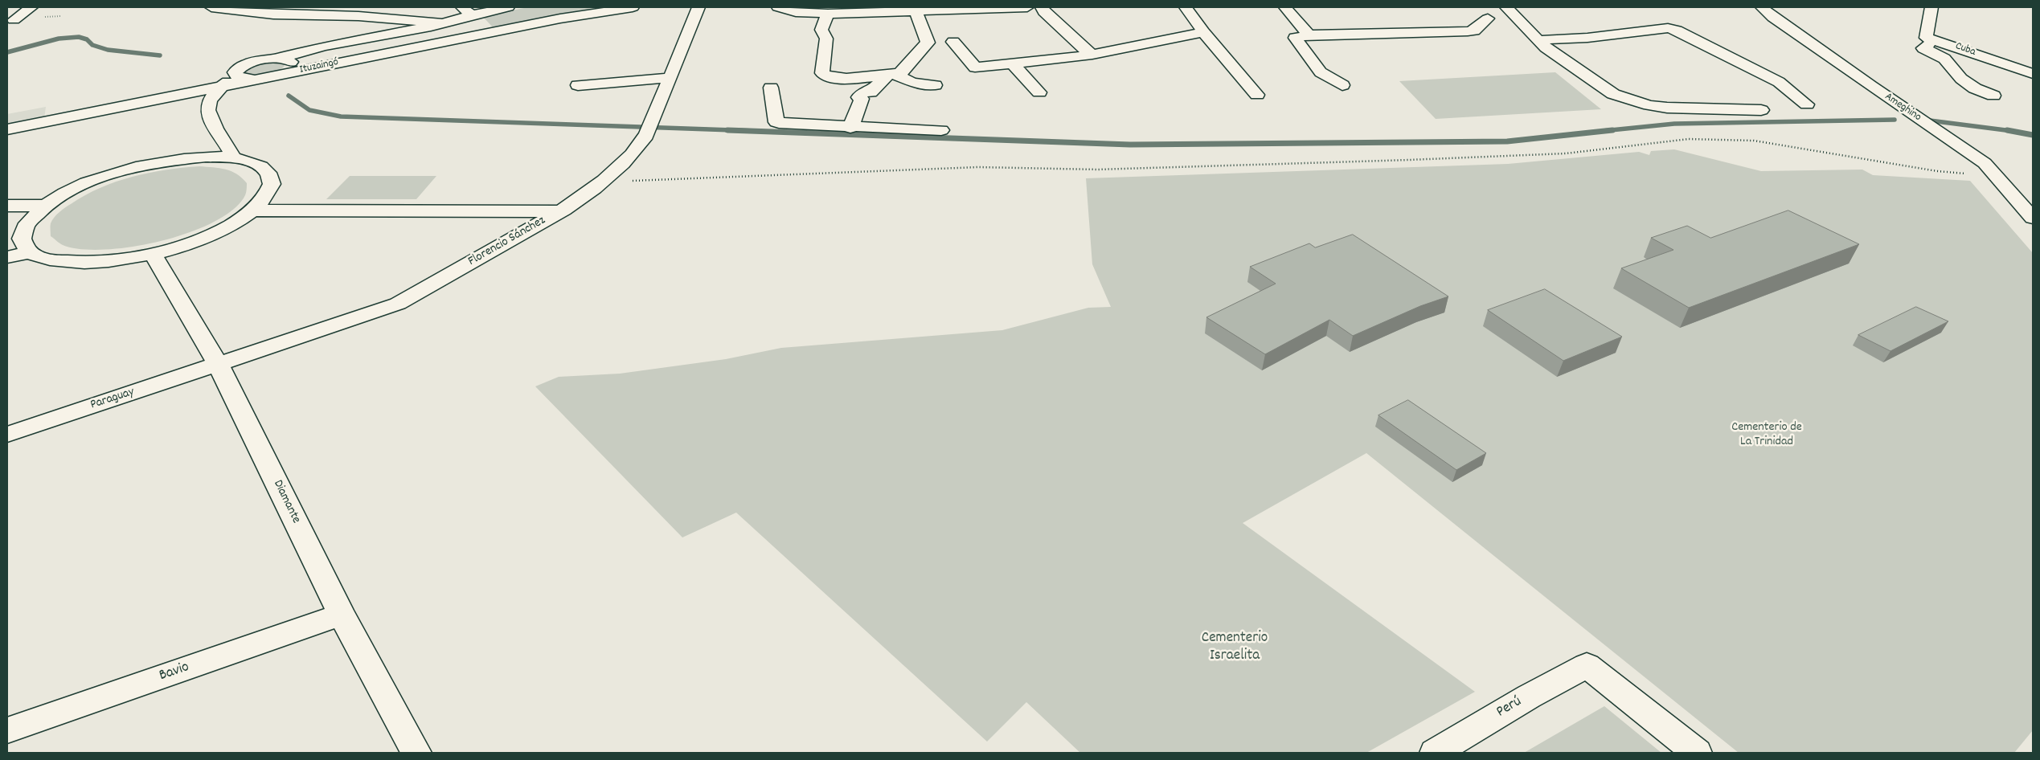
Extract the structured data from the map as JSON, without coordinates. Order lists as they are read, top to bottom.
{
  "streets": {
    "street": [
      "Cuba",
      "Ituzaingó",
      "Ameghino",
      "Florencio Sánchez",
      "Paraguay",
      "Diamante",
      "Bavio",
      "Perú"
    ]
  },
  "crossings": [
    ["Florencio Sánchez", "Paraguay"],
    ["Florencio Sánchez", "Diamante"],
    ["Paraguay", "Diamante"],
    ["Diamante", "Bavio"]
  ],
  "parks": ["Cementerio de La Trinidad", "Cementerio Israelita"]
}
